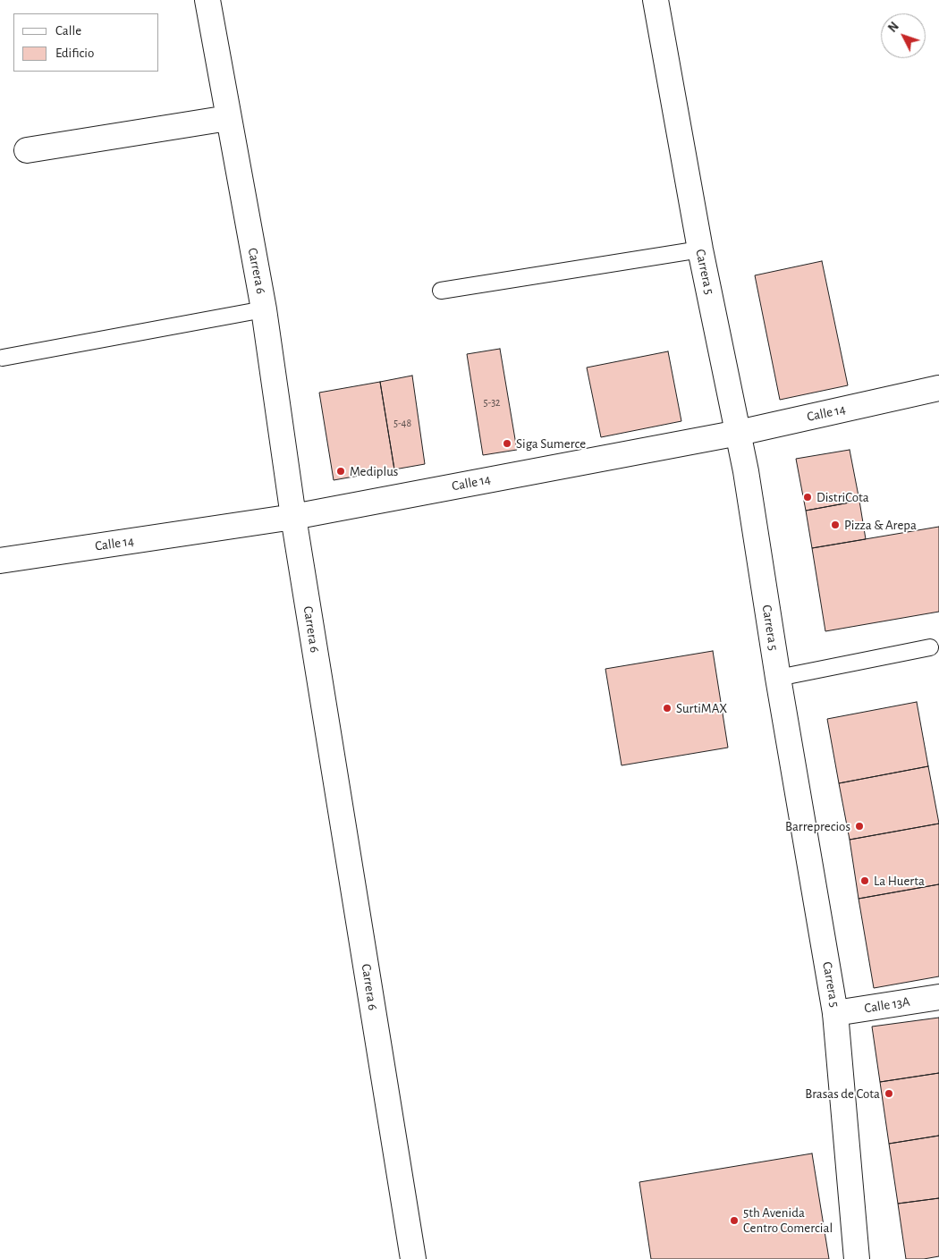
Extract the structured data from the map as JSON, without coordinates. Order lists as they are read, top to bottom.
{
  "streets": {
    "street": [
      "Carrera 6",
      "Carrera 5",
      "Calle 14",
      "Calle 13A"
    ]
  },
  "crossings": [
    ["Carrera 6", "Calle 14"],
    ["Carrera 5", "Calle 14"],
    ["Carrera 5", "Calle 13A"]
  ],
  "places": [
    "Siga Sumerce",
    "Mediplus",
    "DistriCota",
    "Pizza & Arepa",
    "SurtiMAX",
    "Barreprecios",
    "La Huerta",
    "Brasas de Cota",
    "5th Avenida Centro Comercial"
  ],
  "house_numbers": ["5-32", "5-48"],
  "legend": ["Calle", "Edificio"],
  "north": "top left"
}
